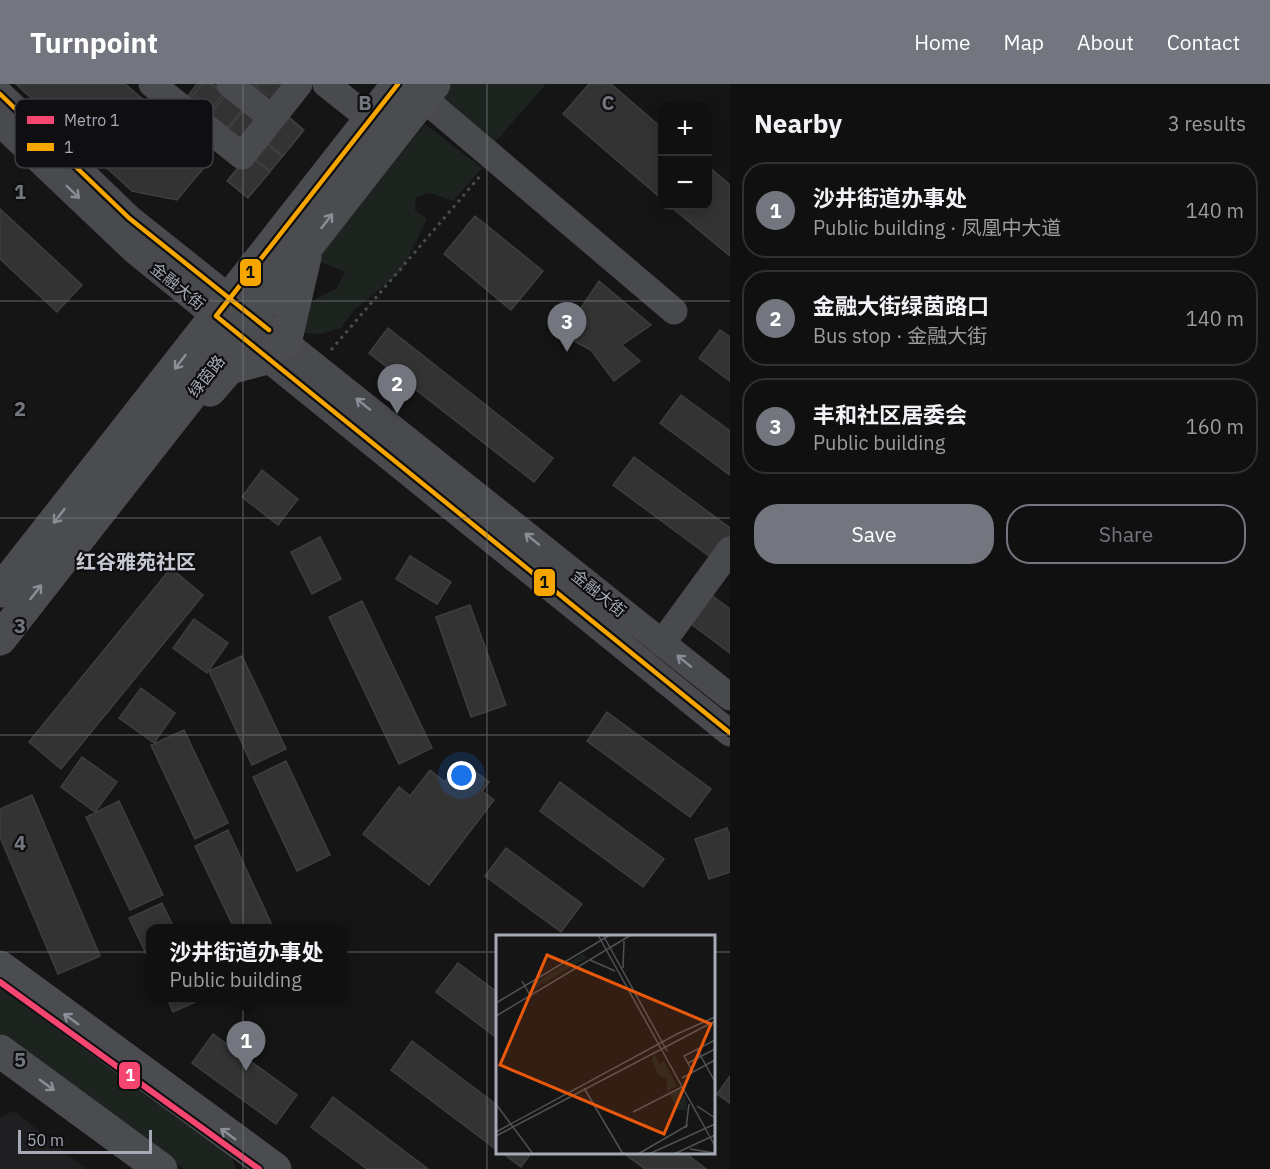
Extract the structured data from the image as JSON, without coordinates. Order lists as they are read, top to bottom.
{
  "streets": {
    "main road": ["绿茵路"],
    "street": ["金融大街"]
  },
  "crossings": [
    ["金融大街", "绿茵路"]
  ],
  "districts": ["红谷雅苑社区"],
  "lines": ["transit line 1", "metro line 1"],
  "legend": ["Metro 1", "1"],
  "scale_bar": "50 m",
  "page": {
    "header": "Turnpoint",
    "nav": [
      "Home",
      "Map",
      "About",
      "Contact"
    ],
    "heading": ["Nearby", "3 results"],
    "map_buttons": ["+", "−"],
    "list": [
      {
        "mark": "1",
        "name": "沙井街道办事处",
        "note": "Public building · 凤凰中大道",
        "value": "140 m"
      },
      {
        "mark": "2",
        "name": "金融大街绿茵路口",
        "note": "Bus stop · 金融大街",
        "value": "140 m"
      },
      {
        "mark": "3",
        "name": "丰和社区居委会",
        "note": "Public building",
        "value": "160 m"
      }
    ],
    "pins": ["3", "2", "1"],
    "buttons": ["Save", "Share"],
    "popup": ["沙井街道办事处", "Public building"],
    "scale": "50 m"
  },
  "grid": {
    "columns": ["B", "C"],
    "rows": [
      "1",
      "2",
      "3",
      "4",
      "5"
    ]
  }
}
